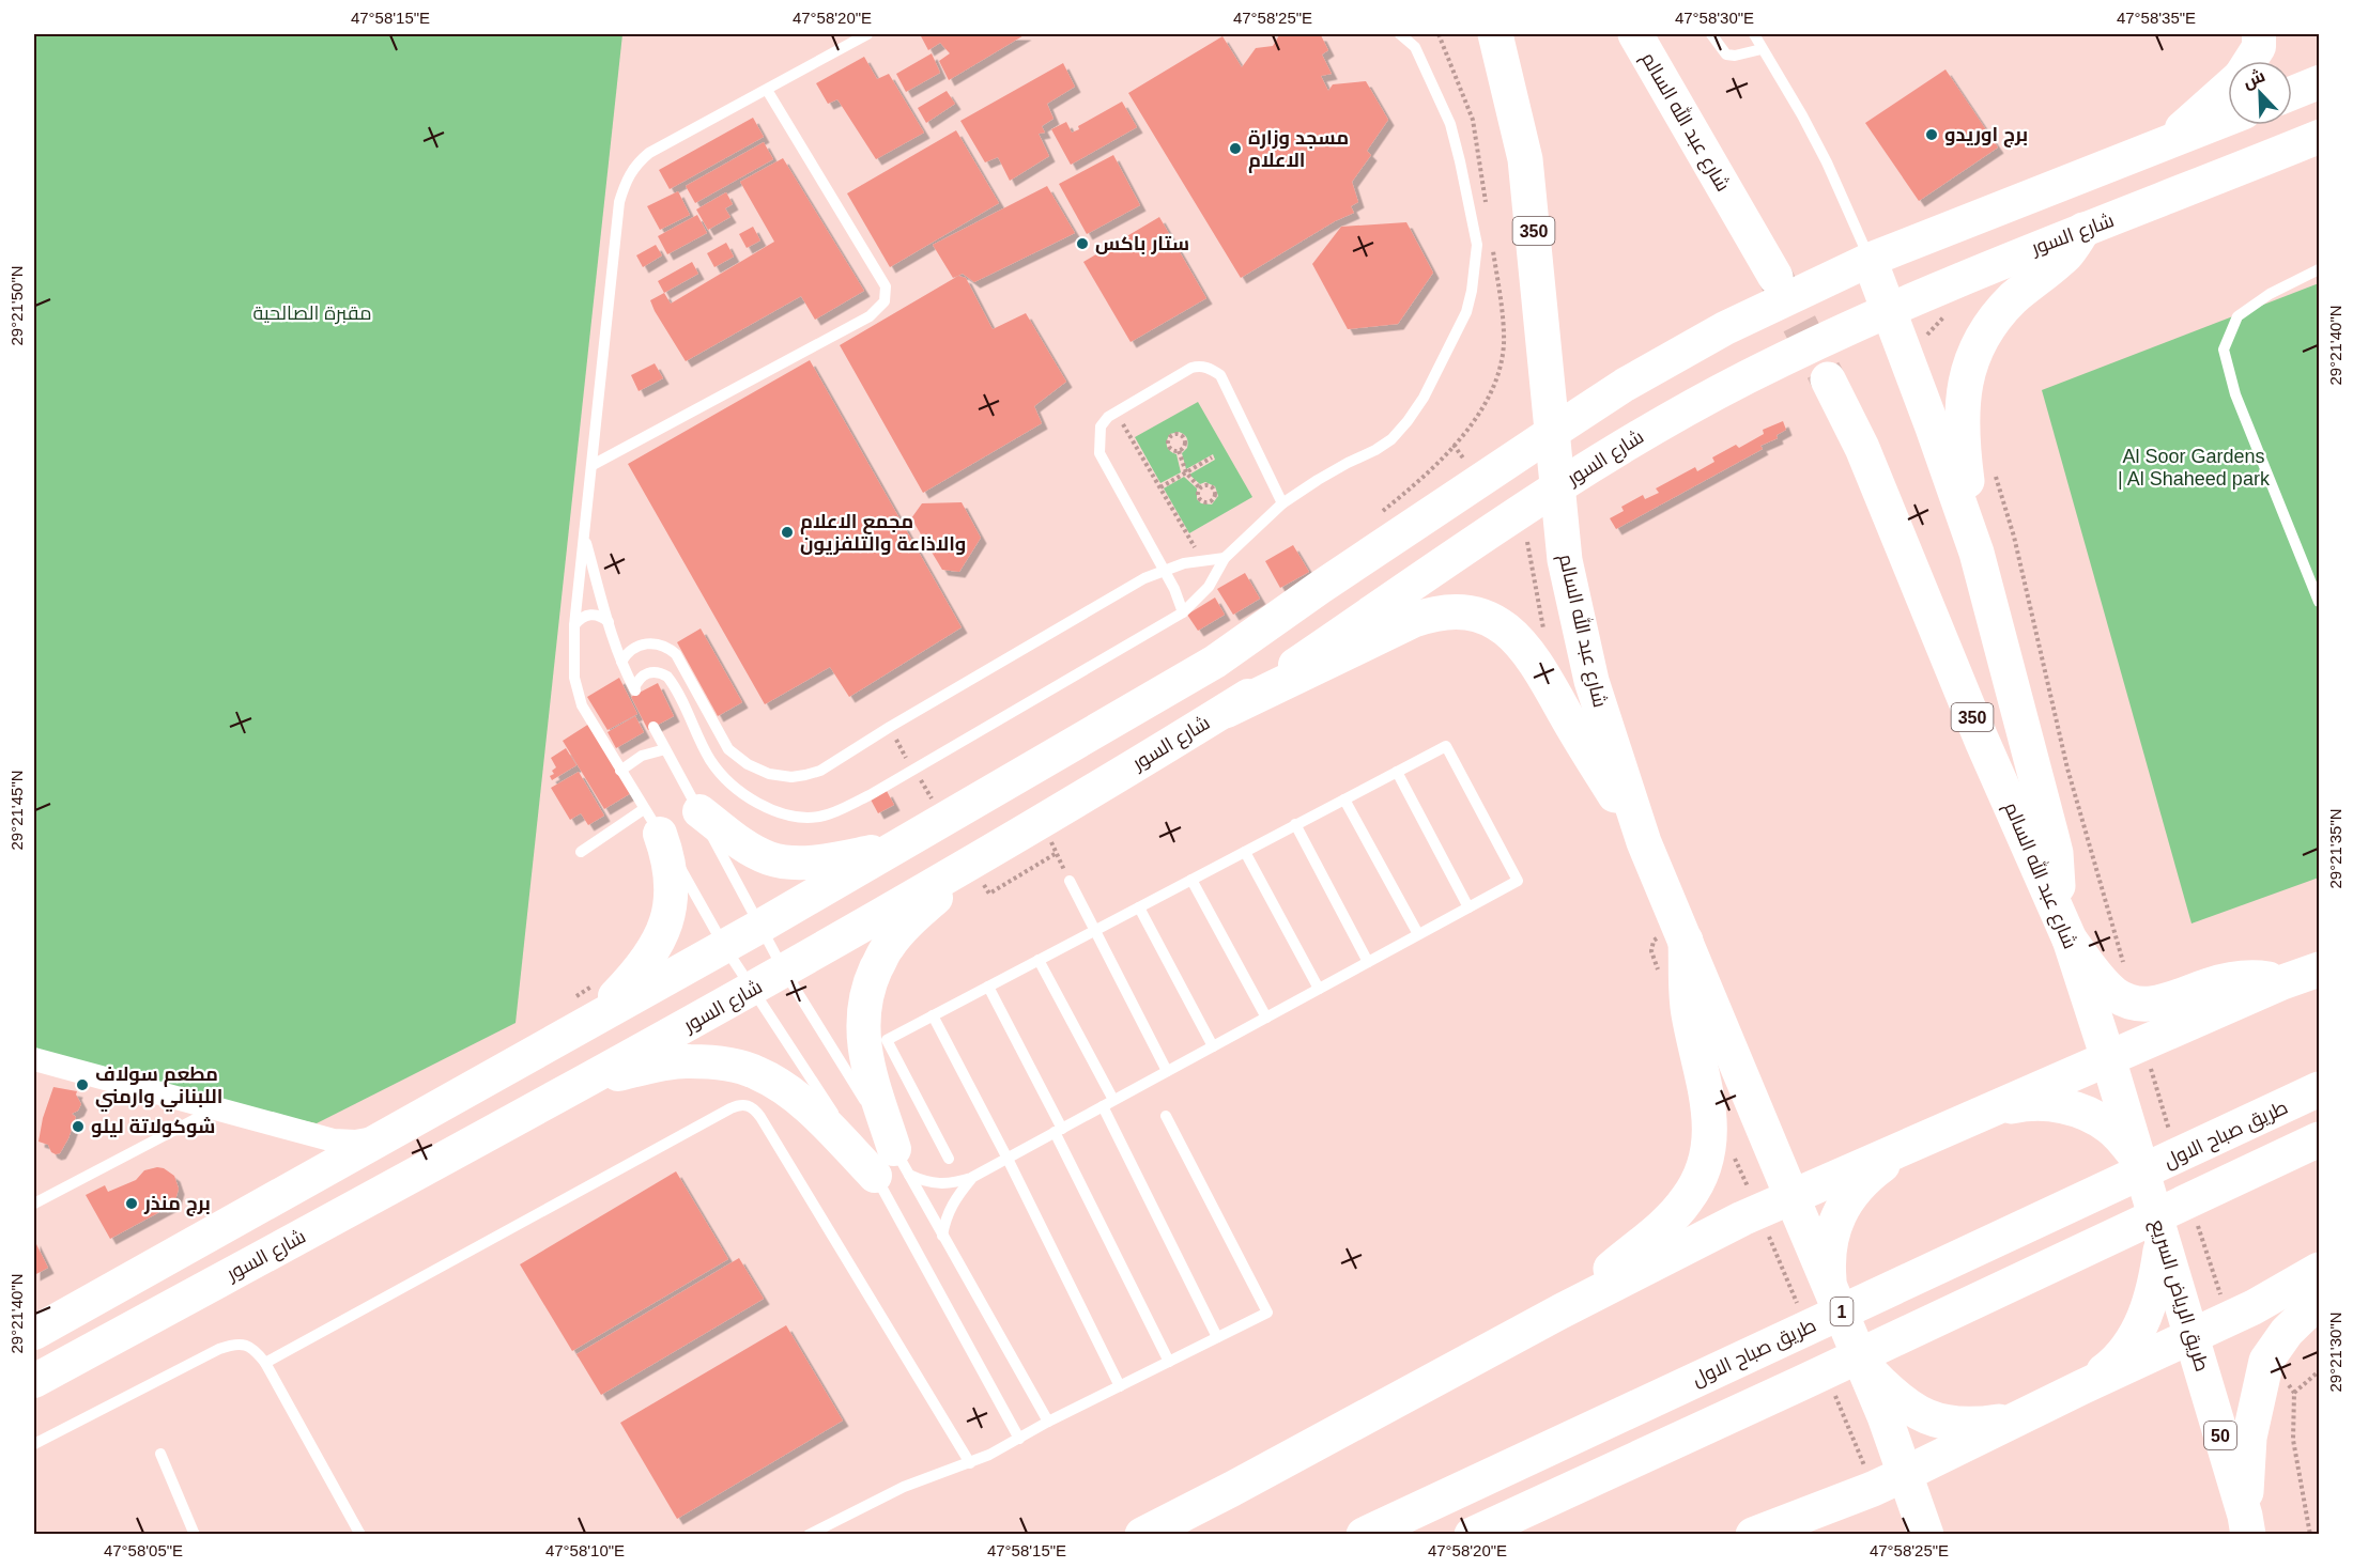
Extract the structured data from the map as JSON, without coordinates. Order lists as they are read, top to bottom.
{
  "streets": {
    "main road": [
      "شارع عبد الله السالم",
      "350",
      "شارع السور",
      "طريق صباح الاول",
      "طريق الرياض السريع",
      "1",
      "50"
    ]
  },
  "crossings": [
    ["شارع عبد الله السالم", "350"],
    ["شارع عبد الله السالم", "شارع السور"],
    ["شارع عبد الله السالم", "طريق الرياض السريع"]
  ],
  "parks": ["مقبرة الصالحية", "Al Soor Gardens | Al Shaheed park"],
  "places": [
    "برج اوريدو",
    "مسجد وزارة الاعلام",
    "ستار باكس",
    "مجمع الاعلام والاذاعة والتلفزيون",
    "مطعم سولاف اللبناني وارمني",
    "شوكولاتة ليلو",
    "برج منذر"
  ],
  "north": "top left",
  "coordinates": [
    "47°58'15\"E",
    "47°58'20\"E",
    "47°58'25\"E",
    "47°58'30\"E",
    "47°58'35\"E",
    "29°21'50\"N",
    "29°21'40\"N",
    "29°21'45\"N",
    "29°21'35\"N",
    "29°21'30\"N",
    "47°58'05\"E",
    "47°58'10\"E"
  ]
}
